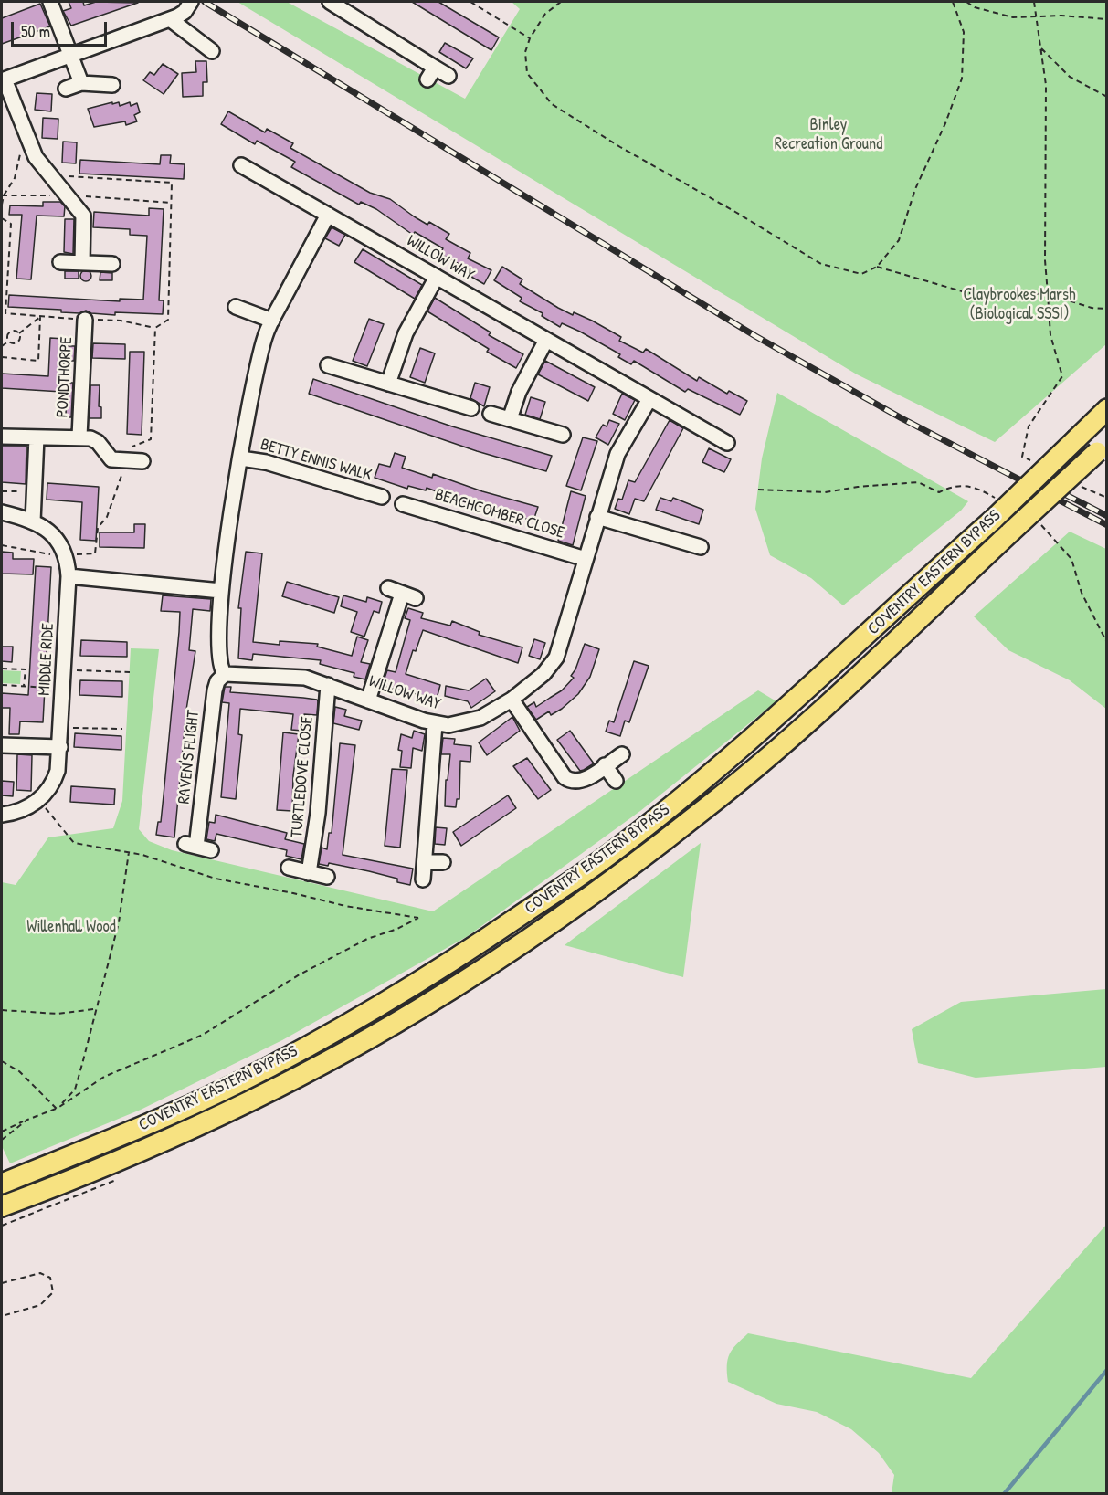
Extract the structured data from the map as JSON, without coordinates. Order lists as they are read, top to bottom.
{
  "streets": {
    "highway": ["COVENTRY EASTERN BYPASS"],
    "street": [
      "WILLOW WAY",
      "PONDTHORPE",
      "BETTY ENNIS WALK",
      "BEACHCOMBER CLOSE",
      "MIDDLE RIDE",
      "RAVEN'S FLIGHT",
      "TURTLEDOVE CLOSE"
    ]
  },
  "crossings": [
    ["WILLOW WAY", "BEACHCOMBER CLOSE"],
    ["WILLOW WAY", "RAVEN'S FLIGHT"],
    ["WILLOW WAY", "TURTLEDOVE CLOSE"]
  ],
  "parks": ["Binley Recreation Ground", "Claybrookes Marsh (Biological SSSI)", "Willenhall Wood"],
  "scale_bar": "50 m"
}
